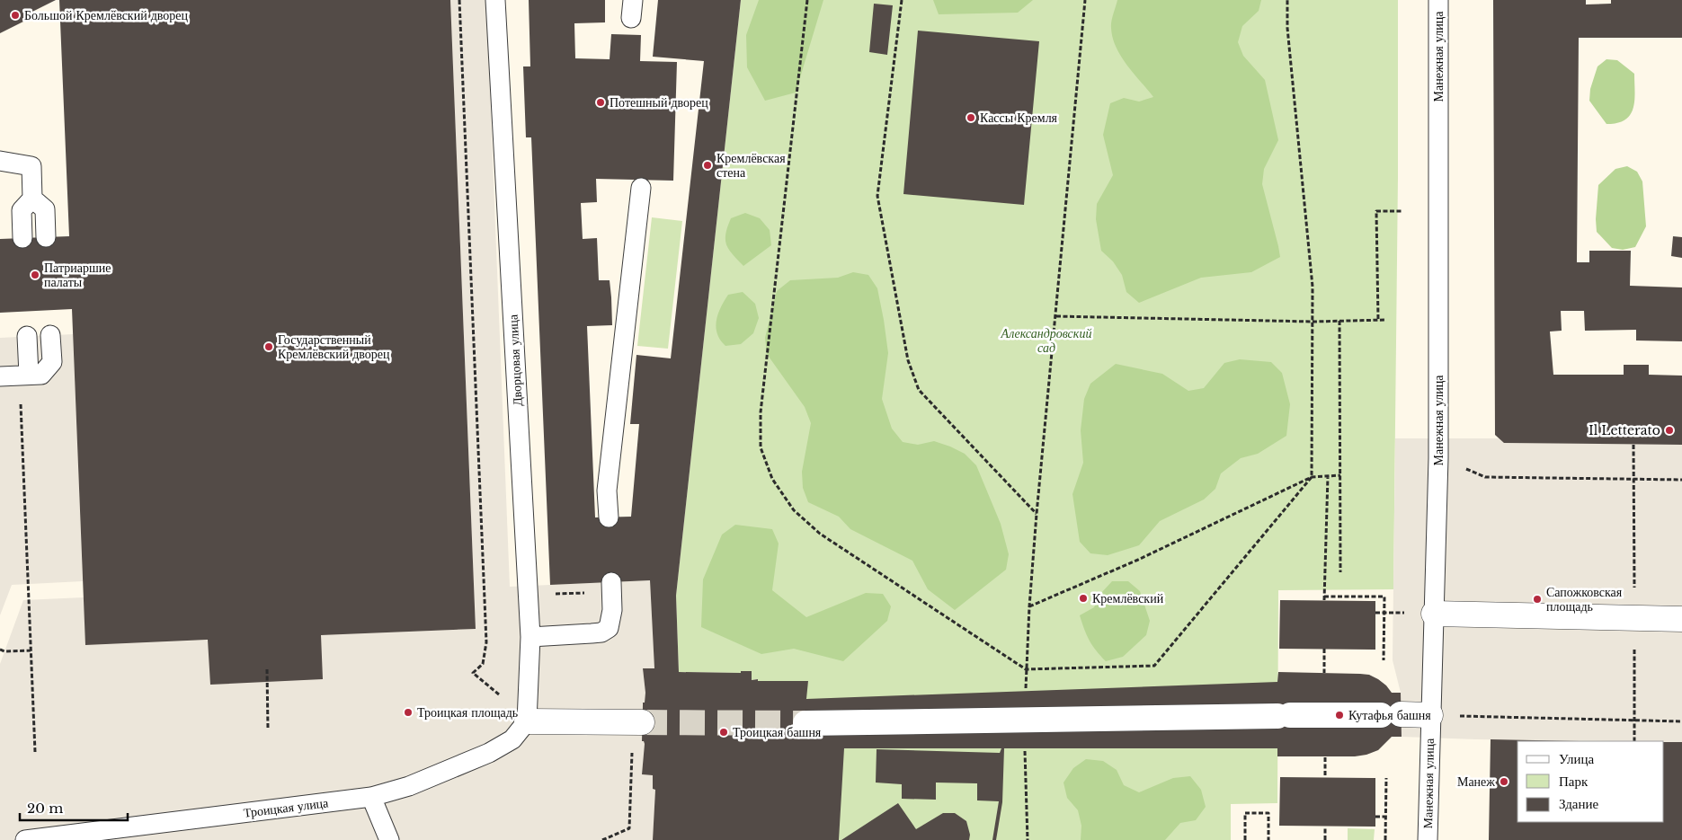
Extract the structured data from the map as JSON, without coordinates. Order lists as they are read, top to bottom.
{
  "streets": {
    "lane": ["Манежная улица", "Дворцовая улица", "Троицкая улица"]
  },
  "crossings": [
    ["Дворцовая улица", "Троицкая улица"]
  ],
  "parks": ["Александровский сад"],
  "places": [
    "Большой Кремлёвский дворец",
    "Потешный дворец",
    "Кассы Кремля",
    "Кремлёвская стена",
    "Патриаршие палаты",
    "Государственный Кремлёвский дворец",
    "Il Letterato",
    "Кремлёвский",
    "Сапожковская площадь",
    "Троицкая площадь",
    "Кутафья башня",
    "Троицкая башня",
    "Манеж"
  ],
  "legend": ["Улица", "Парк", "Здание"],
  "scale_bar": "20 m"
}
